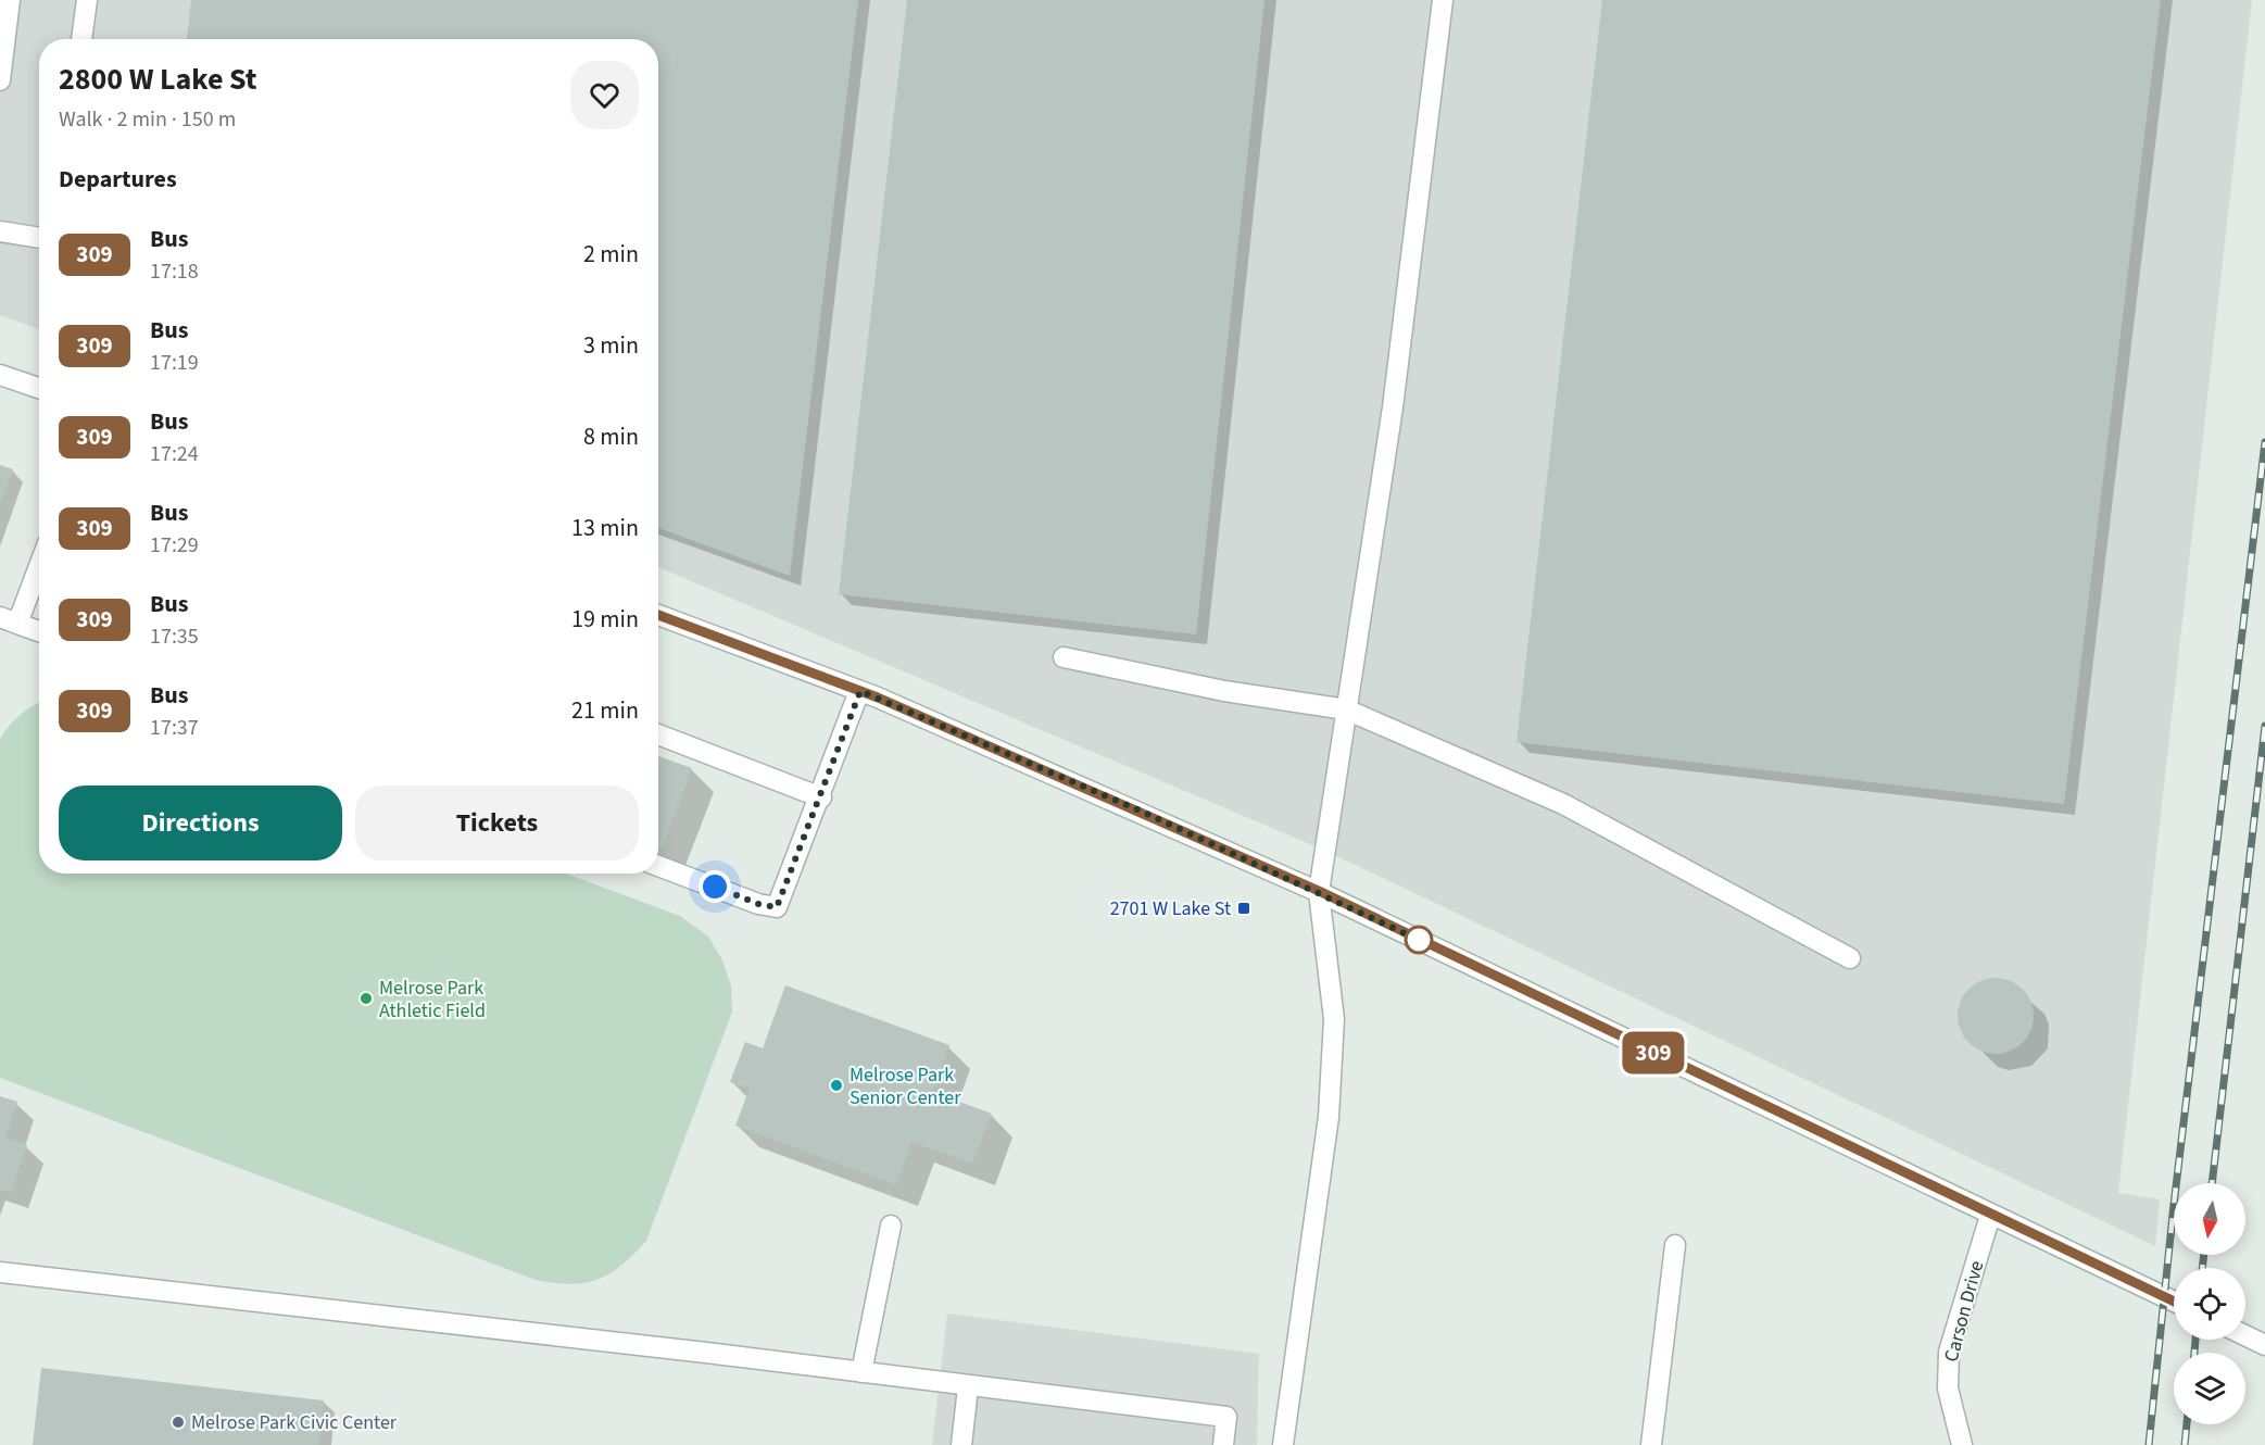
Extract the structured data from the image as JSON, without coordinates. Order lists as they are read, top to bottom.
{
  "streets": {
    "main road": ["Carson Drive"]
  },
  "places": {
    "transit": ["2701 W Lake St"],
    "other": ["Melrose Park Athletic Field", "Melrose Park Senior Center", "Melrose Park Civic Center"]
  },
  "lines": ["bus line 309"],
  "north": "bottom",
  "page": {
    "on_map": "309",
    "heading": [
      ["2800 W Lake St", "Walk · 2 min · 150 m"],
      "Departures"
    ],
    "list": [
      {
        "mark": "309",
        "name": "Bus",
        "note": "17:18",
        "value": "2 min"
      },
      {
        "mark": "309",
        "name": "Bus",
        "note": "17:19",
        "value": "3 min"
      },
      {
        "mark": "309",
        "name": "Bus",
        "note": "17:24",
        "value": "8 min"
      },
      {
        "mark": "309",
        "name": "Bus",
        "note": "17:29",
        "value": "13 min"
      },
      {
        "mark": "309",
        "name": "Bus",
        "note": "17:35",
        "value": "19 min"
      },
      {
        "mark": "309",
        "name": "Bus",
        "note": "17:37",
        "value": "21 min"
      }
    ],
    "buttons": ["Directions", "Tickets"]
  }
}
